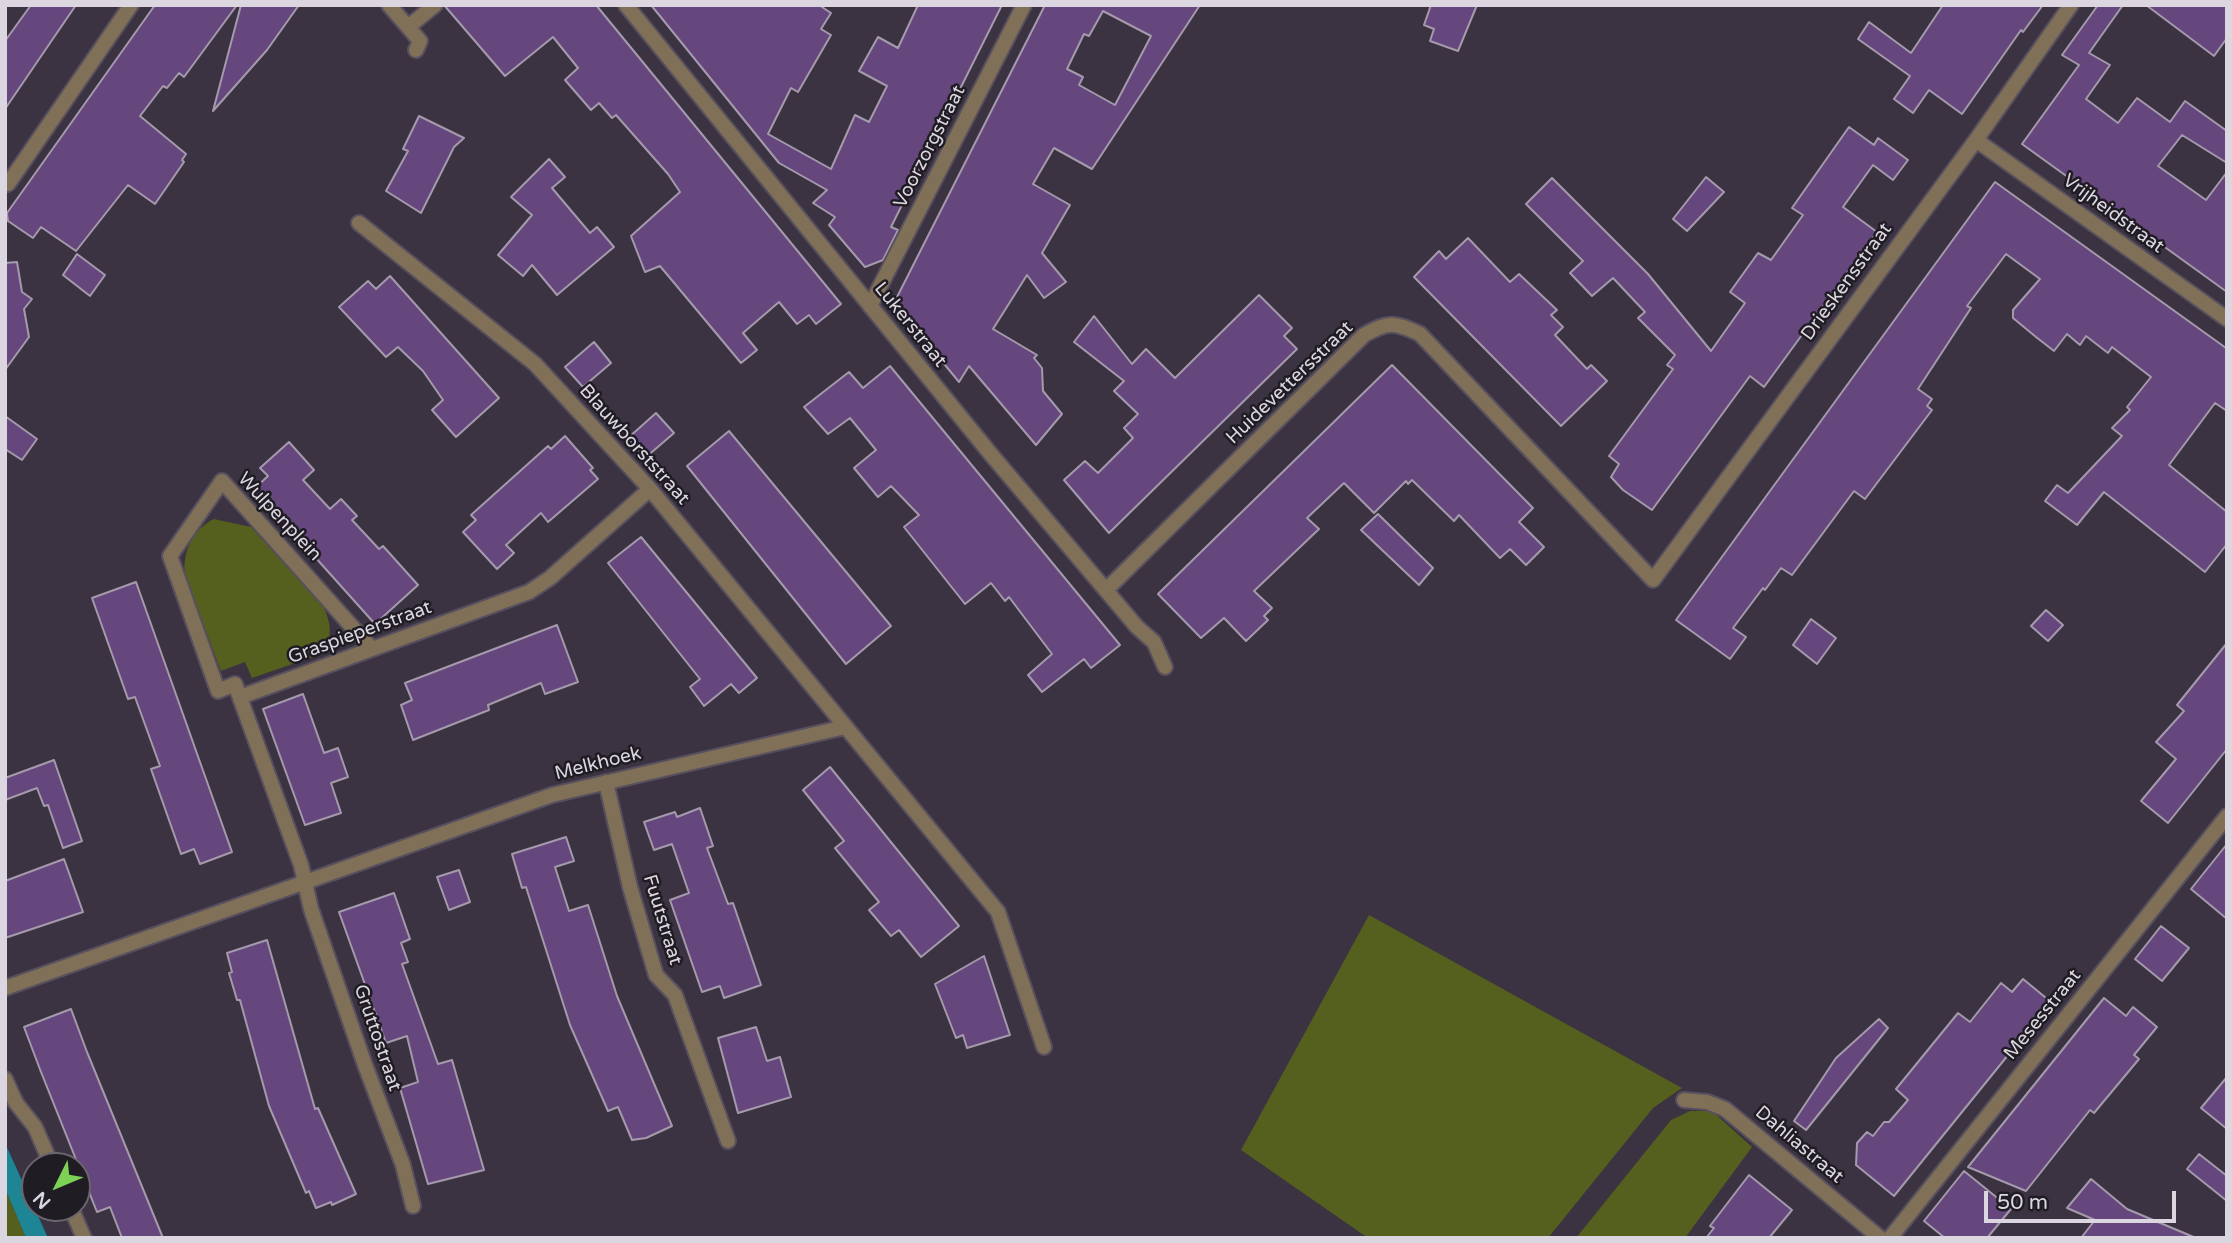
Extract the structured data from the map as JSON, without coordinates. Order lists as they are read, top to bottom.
{
  "streets": {
    "street": [
      "Voorzorgstraat",
      "Vrijheidstraat",
      "Drieskensstraat",
      "Lukerstraat",
      "Huidevettersstraat",
      "Blauwborststraat",
      "Wulpenplein",
      "Graspieperstraat",
      "Melkhoek",
      "Fuutstraat",
      "Mesesstraat",
      "Gruttostraat",
      "Dahliastraat"
    ]
  },
  "crossings": [
    ["Voorzorgstraat", "Lukerstraat"],
    ["Vrijheidstraat", "Drieskensstraat"],
    ["Drieskensstraat", "Huidevettersstraat"],
    ["Lukerstraat", "Huidevettersstraat"],
    ["Blauwborststraat", "Graspieperstraat"],
    ["Blauwborststraat", "Melkhoek"],
    ["Wulpenplein", "Graspieperstraat"],
    ["Melkhoek", "Fuutstraat"],
    ["Melkhoek", "Gruttostraat"]
  ],
  "scale_bar": "50 m",
  "north": "bottom left"
}
